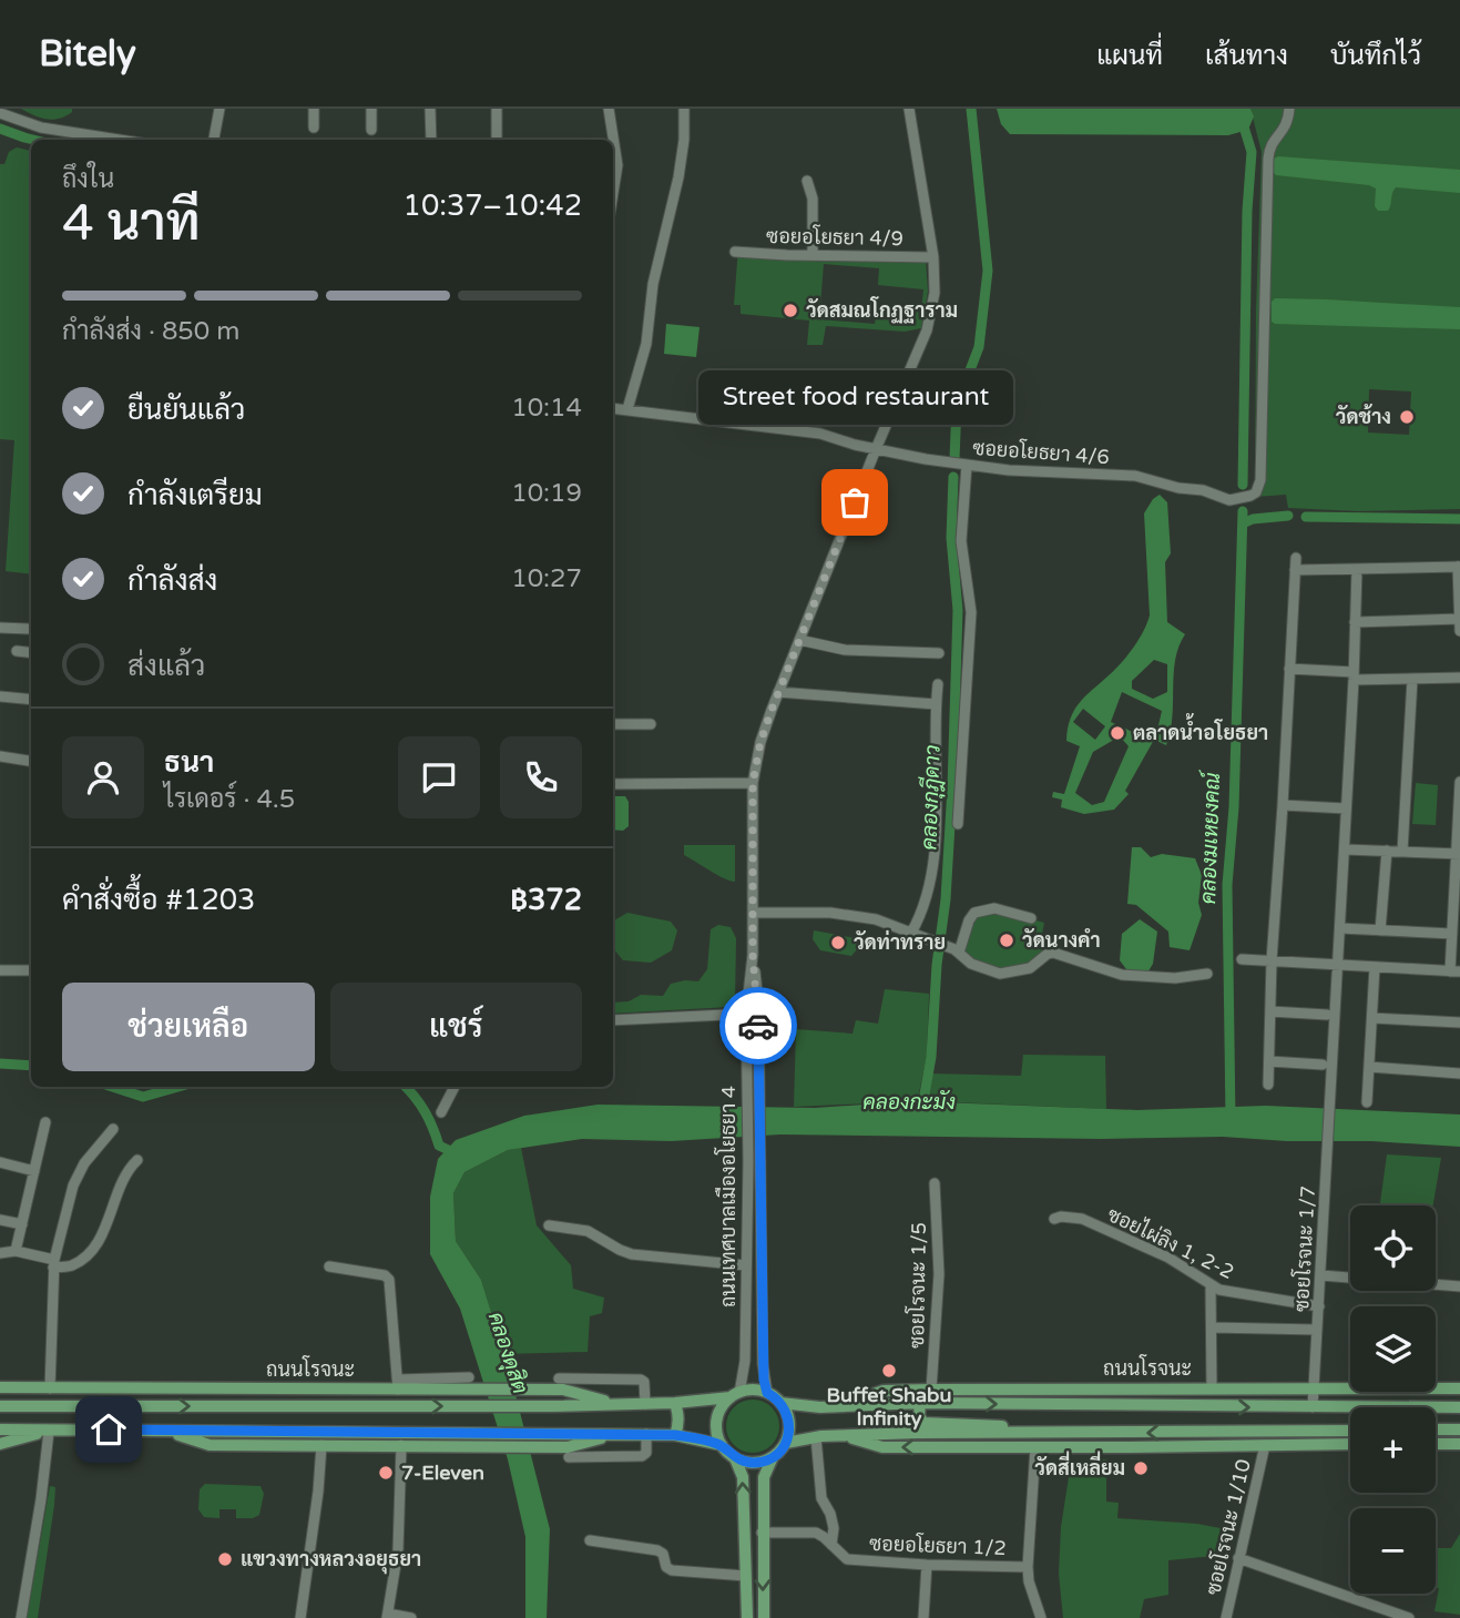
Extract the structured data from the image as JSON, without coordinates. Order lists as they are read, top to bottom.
{
  "streets": {
    "main road": ["ถนนโรจนะ"],
    "street": [
      "ซอยอโยธยา 4/9",
      "ซอยอโยธยา 4/6",
      "ถนนเทศบาลเมืองอโยธยา 4",
      "ซอยไผ่ลิง 1, 2-2",
      "ซอยโรจนะ 1/7",
      "ซอยโรจนะ 1/5",
      "ซอยโรจนะ 1/10",
      "ซอยอโยธยา 1/2"
    ]
  },
  "crossings": [
    ["ซอยอโยธยา 4/9", "ถนนเทศบาลเมืองอโยธยา 4"],
    ["ซอยอโยธยา 4/6", "ถนนเทศบาลเมืองอโยธยา 4"],
    ["ถนนเทศบาลเมืองอโยธยา 4", "ถนนโรจนะ"],
    ["ซอยไผ่ลิง 1, 2-2", "ซอยโรจนะ 1/7"],
    ["ซอยโรจนะ 1/7", "ถนนโรจนะ"],
    ["ซอยโรจนะ 1/5", "ถนนโรจนะ"]
  ],
  "water": [
    "คลองกุฎีดาว",
    "คลองมเหยงคณ์",
    "คลองกะมัง",
    "คลองดุสิต"
  ],
  "places": [
    "วัดสมณโกฏฐาราม",
    "วัดช้าง",
    "Street food restaurant",
    "ตลาดน้ำอโยธยา",
    "วัดนางคำ",
    "วัดท่าทราย",
    "Buffet Shabu Infinity",
    "วัดสี่เหลี่ยม",
    "7-Eleven",
    "แขวงทางหลวงอยุธยา"
  ],
  "page": {
    "header": "Bitely",
    "nav": ["แผนที่", "เส้นทาง", "บันทึกไว้"],
    "heading": ["4 นาที", "ถึงใน", "10:37–10:42"],
    "panel": [
      "ธนา",
      "ไรเดอร์ · 4.5",
      "คำสั่งซื้อ #1203",
      "฿372"
    ],
    "bar": "กำลังส่ง · 850 m",
    "list": [
      ["ยืนยันแล้ว", "10:14"],
      ["กำลังเตรียม", "10:19"],
      ["กำลังส่ง", "10:27"],
      "ส่งแล้ว"
    ],
    "bubble": "Street food restaurant",
    "buttons": ["ช่วยเหลือ", "แชร์"],
    "map_buttons": ["+", "−"]
  }
}
